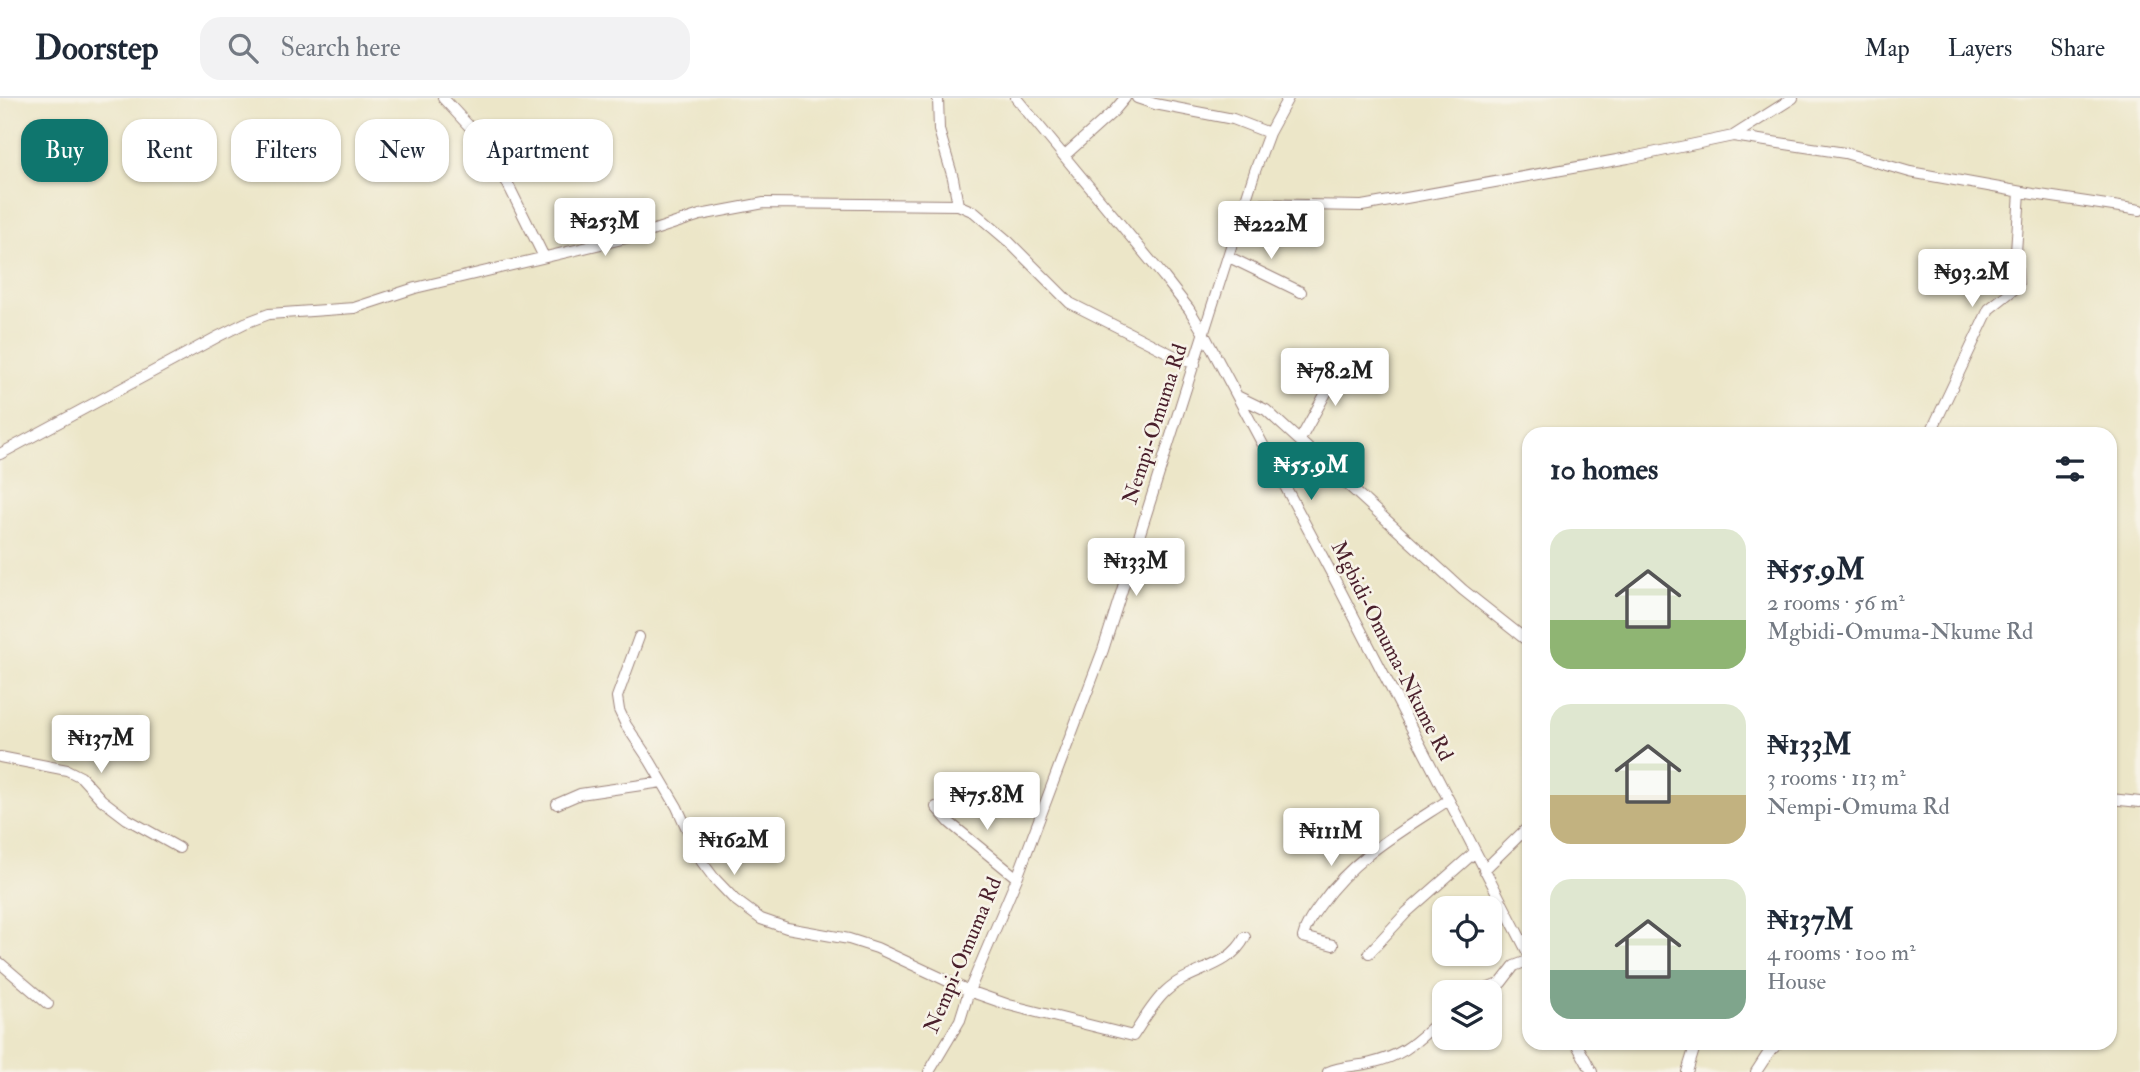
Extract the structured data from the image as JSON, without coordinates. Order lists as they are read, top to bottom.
{
  "streets": {
    "street": ["Nempi-Omuma Rd", "Mgbidi-Omuma-Nkume Rd"]
  },
  "crossings": [
    ["Nempi-Omuma Rd", "Mgbidi-Omuma-Nkume Rd"]
  ],
  "page": {
    "header": "Doorstep",
    "search": "Search here",
    "nav": ["Map", "Layers", "Share"],
    "chip": [
      "Buy",
      "Rent",
      "Filters",
      "New",
      "Apartment"
    ],
    "price": [
      "₦253M",
      "₦222M",
      "₦93.2M",
      "₦78.2M",
      "₦55.9M",
      "₦133M",
      "₦137M",
      "₦75.8M",
      "₦111M",
      "₦162M"
    ],
    "heading": "10 homes",
    "list": [
      {
        "name": "₦55.9M",
        "note": "2 rooms · 56 m² · Mgbidi-Omuma-Nkume Rd"
      },
      {
        "name": "₦133M",
        "note": "3 rooms · 113 m² · Nempi-Omuma Rd"
      },
      {
        "name": "₦137M",
        "note": "4 rooms · 100 m² · House"
      }
    ]
  }
}
